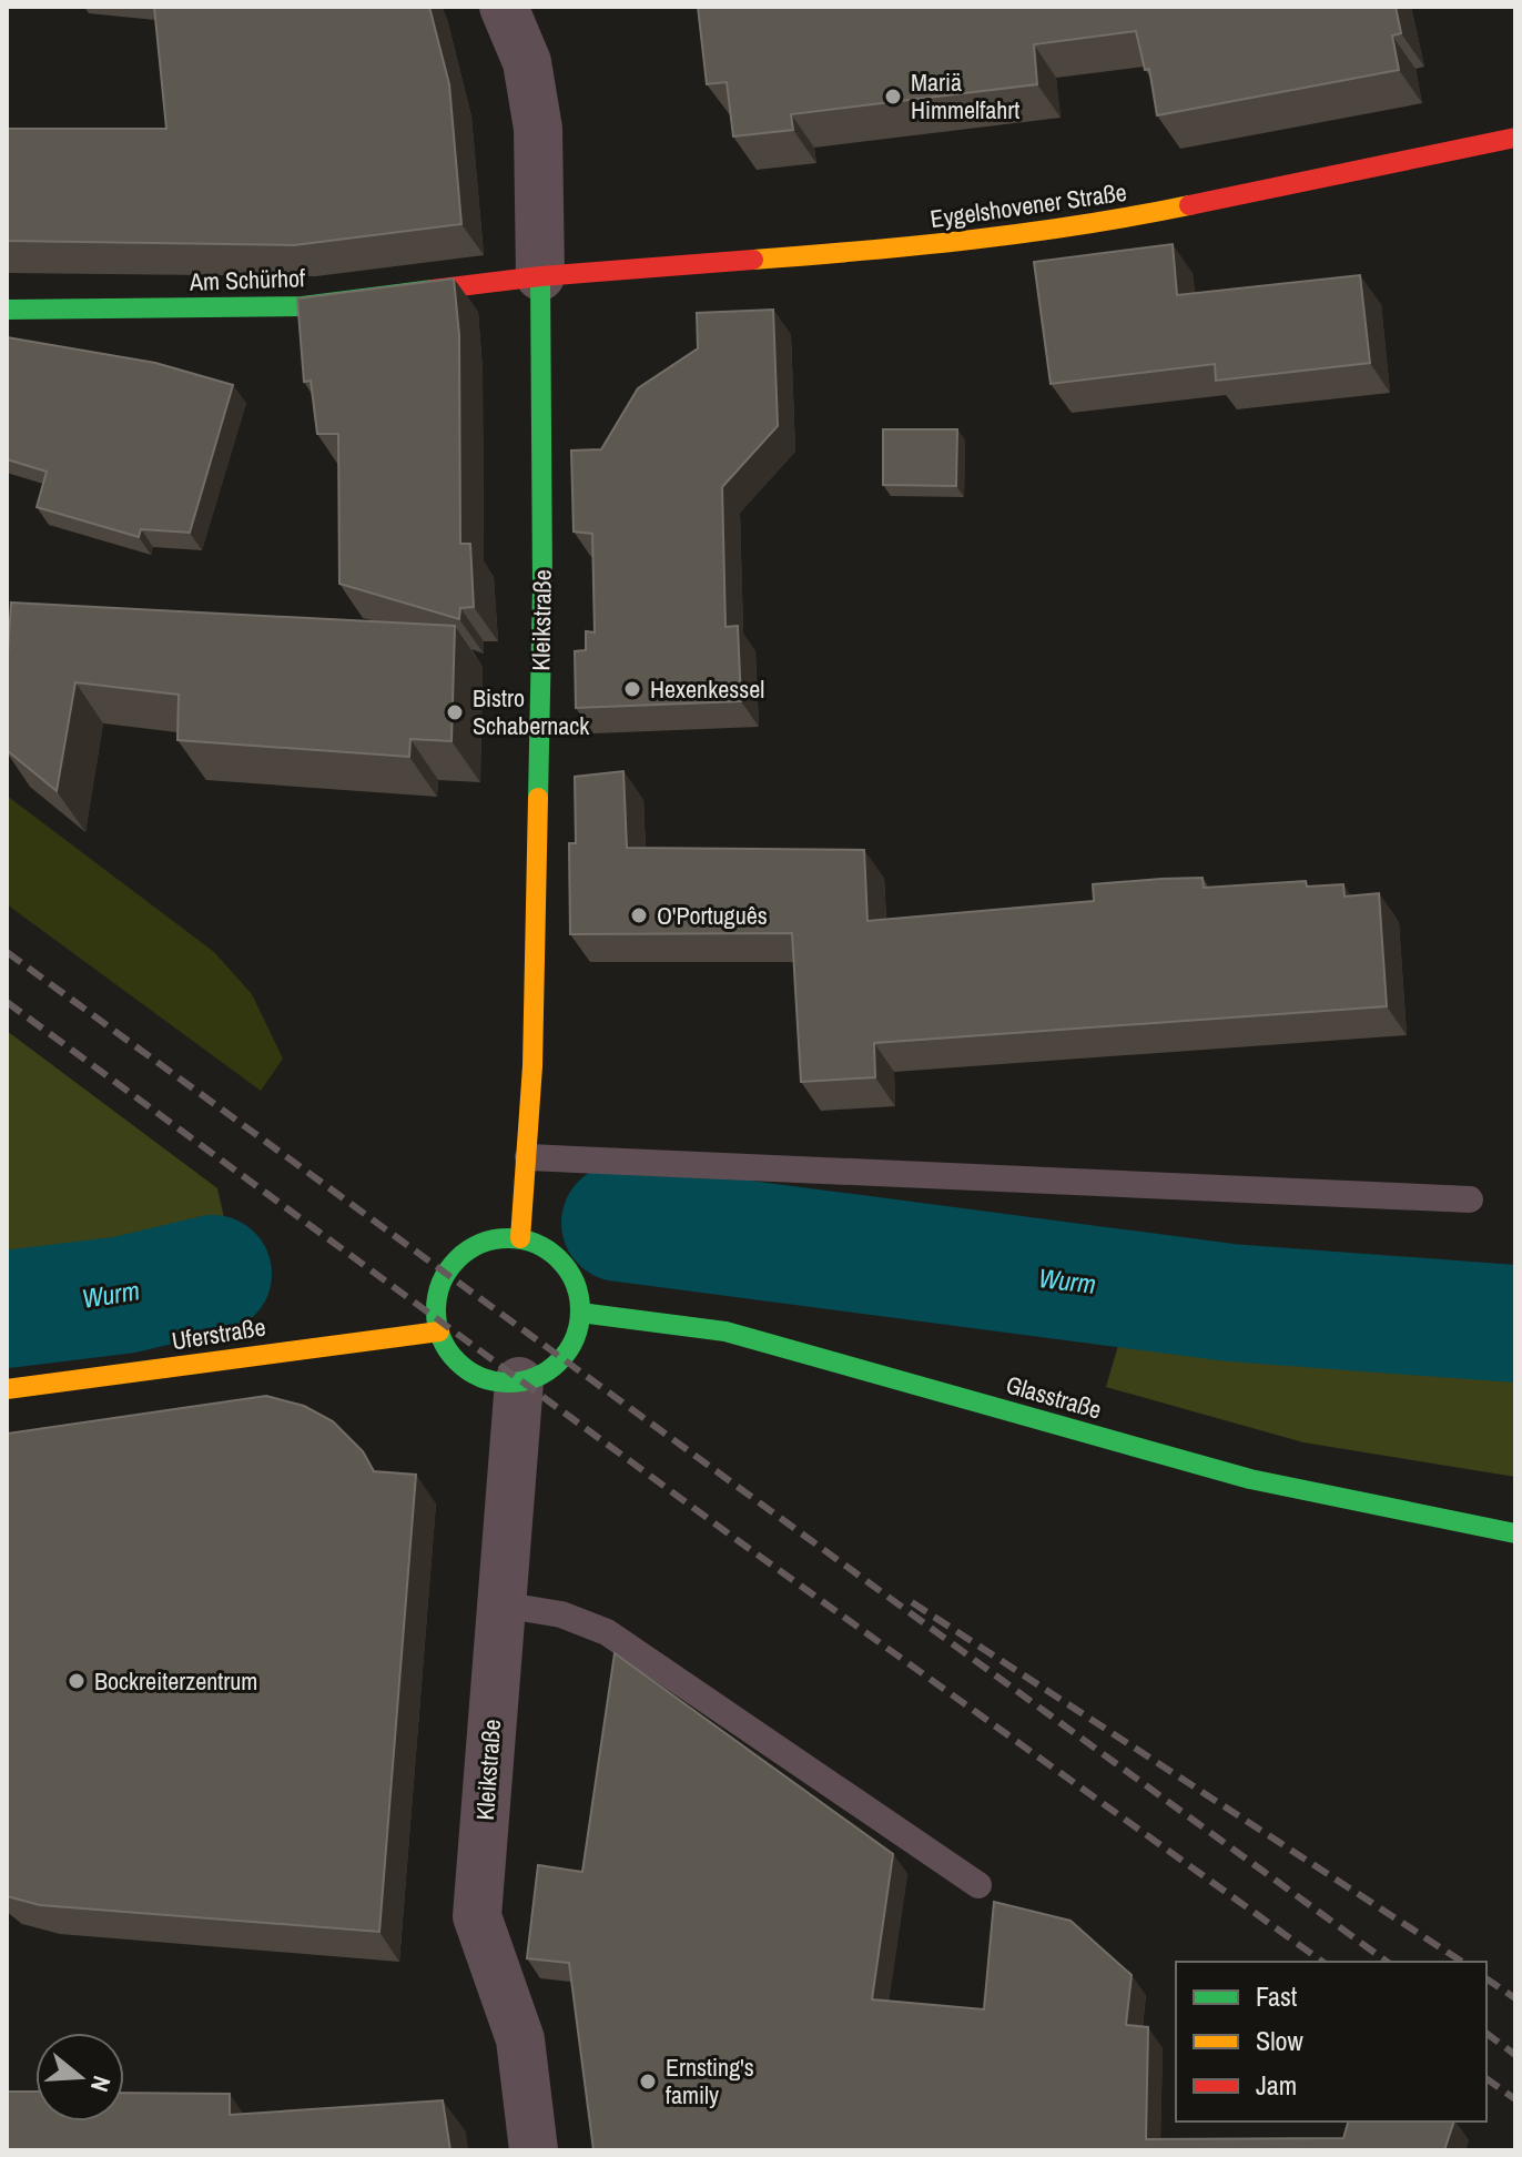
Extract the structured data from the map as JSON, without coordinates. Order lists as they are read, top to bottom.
{
  "streets": {
    "street": [
      "Eygelshovener Straße",
      "Am Schürhof",
      "Kleikstraße",
      "Uferstraße",
      "Glasstraße"
    ]
  },
  "crossings": [
    ["Eygelshovener Straße", "Am Schürhof"],
    ["Eygelshovener Straße", "Kleikstraße"],
    ["Am Schürhof", "Kleikstraße"],
    ["Kleikstraße", "Uferstraße"],
    ["Kleikstraße", "Glasstraße"],
    ["Uferstraße", "Glasstraße"]
  ],
  "water": ["Wurm"],
  "places": [
    "Mariä Himmelfahrt",
    "Hexenkessel",
    "Bistro Schabernack",
    "O'Português",
    "Bockreiterzentrum",
    "Ernsting's family"
  ],
  "legend": ["Fast", "Slow", "Jam"],
  "north": "right"
}
